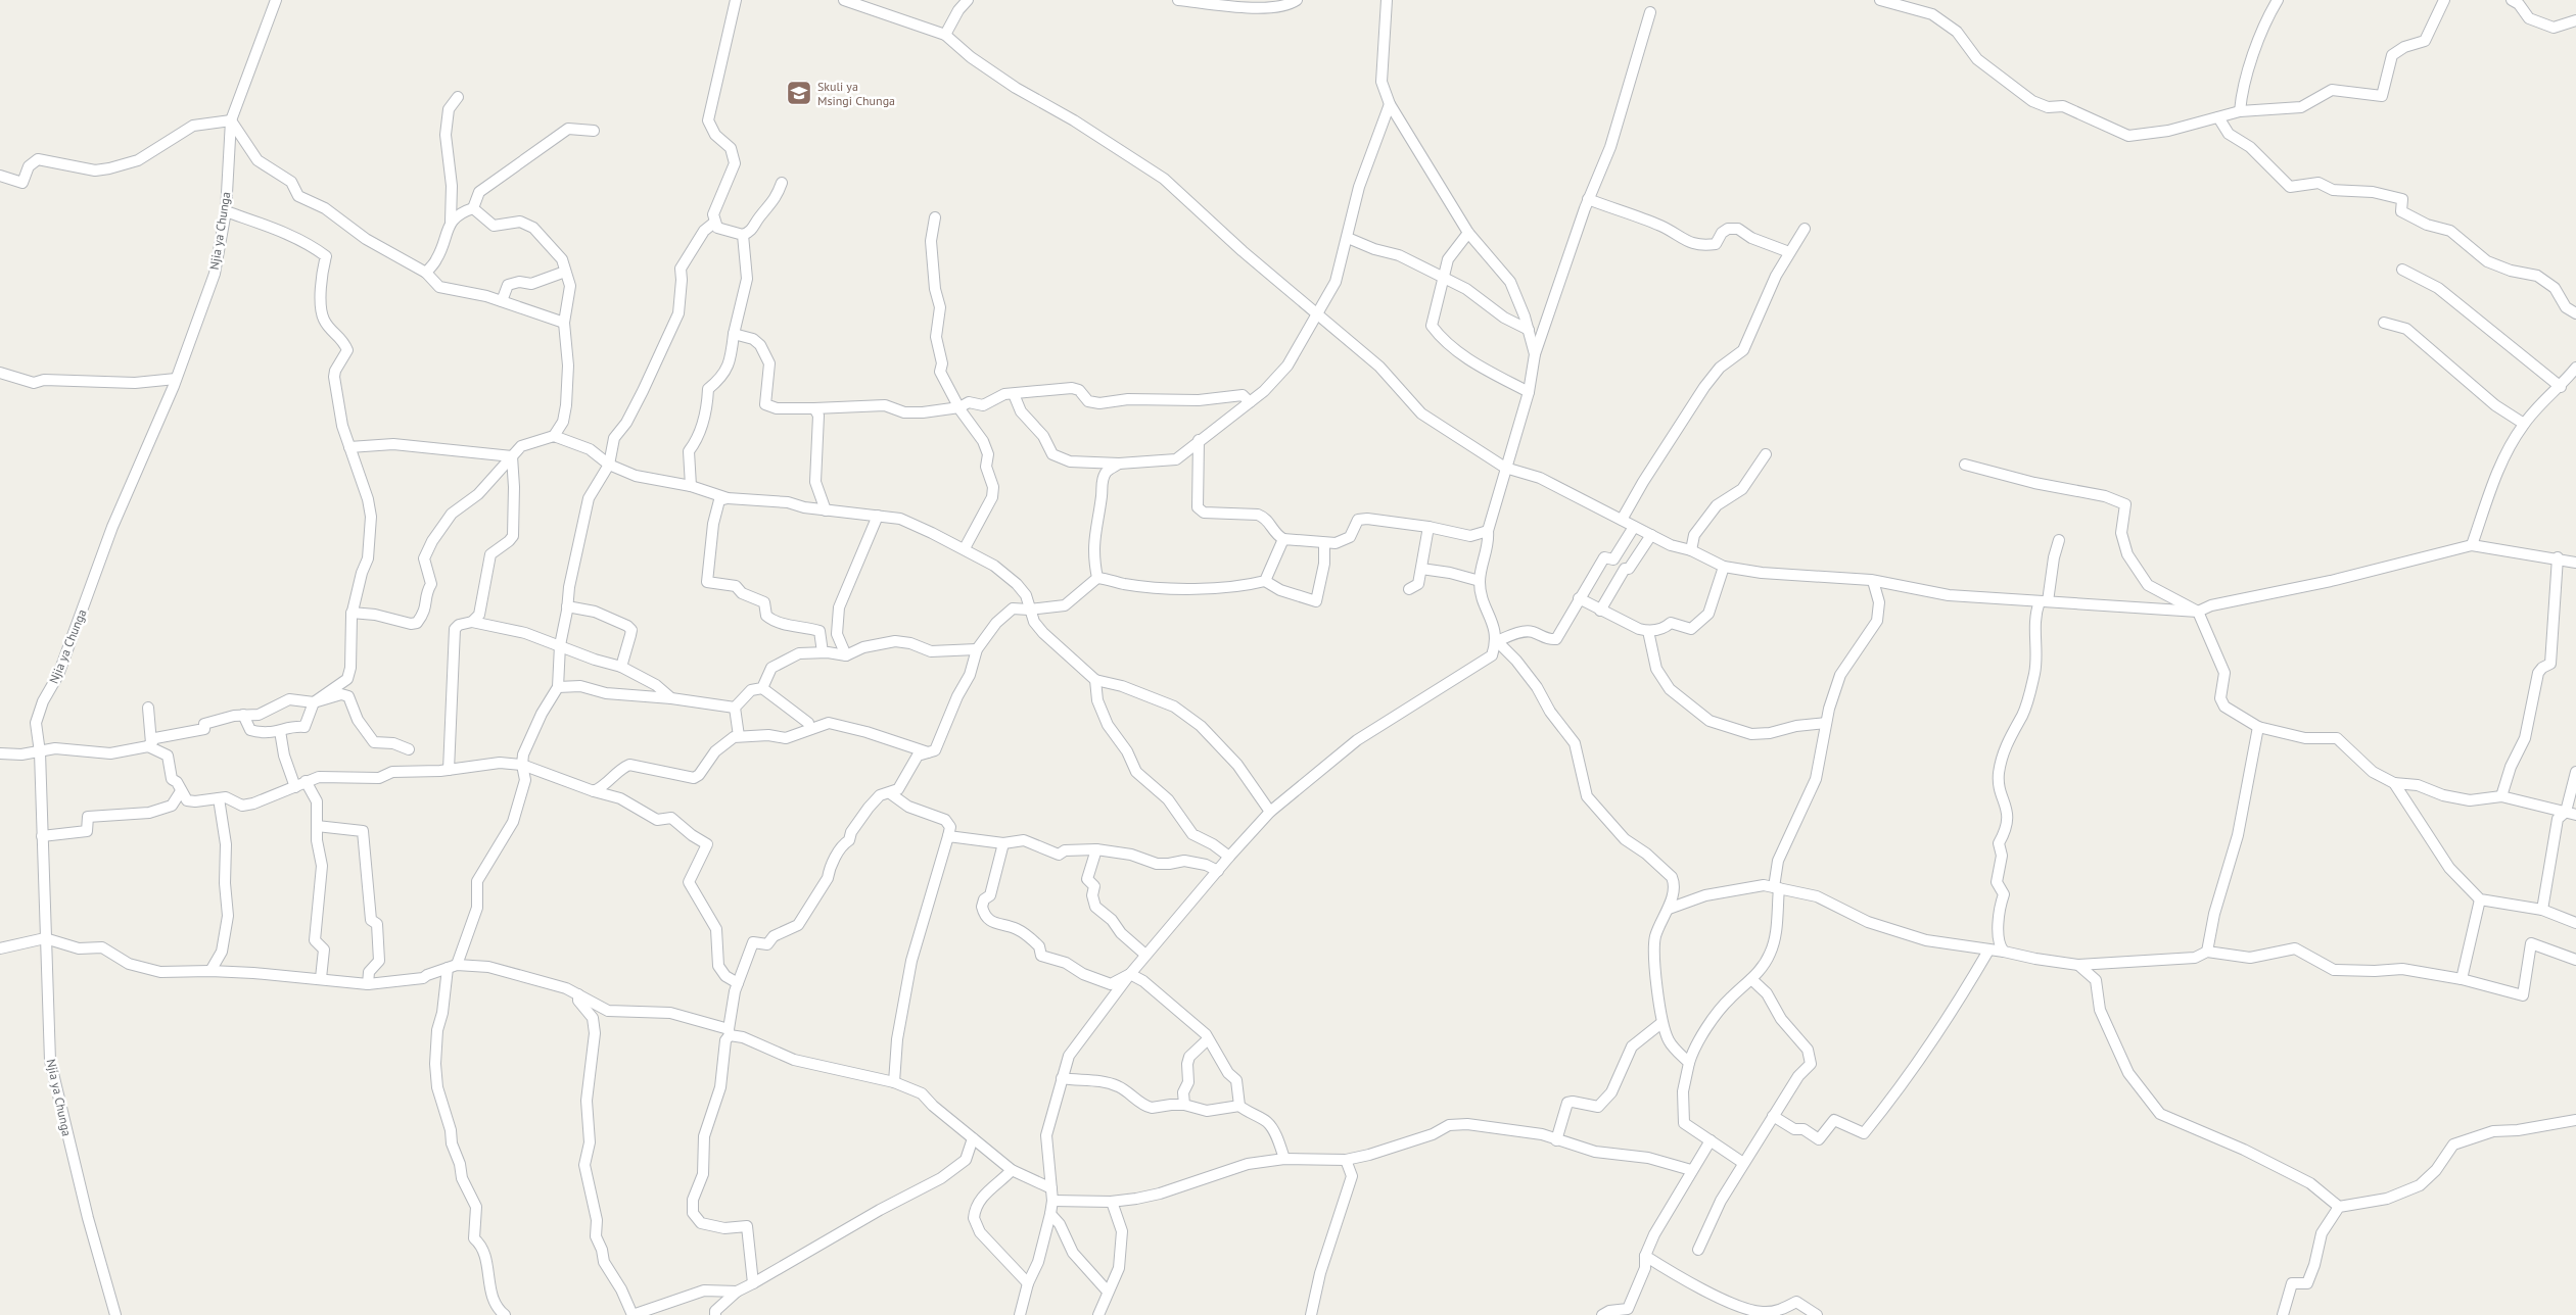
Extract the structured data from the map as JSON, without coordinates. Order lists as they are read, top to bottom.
{
  "streets": {
    "street": ["Njia ya Chunga"]
  },
  "places": {
    "school or university": ["Skuli ya Msingi Chunga"]
  }
}
